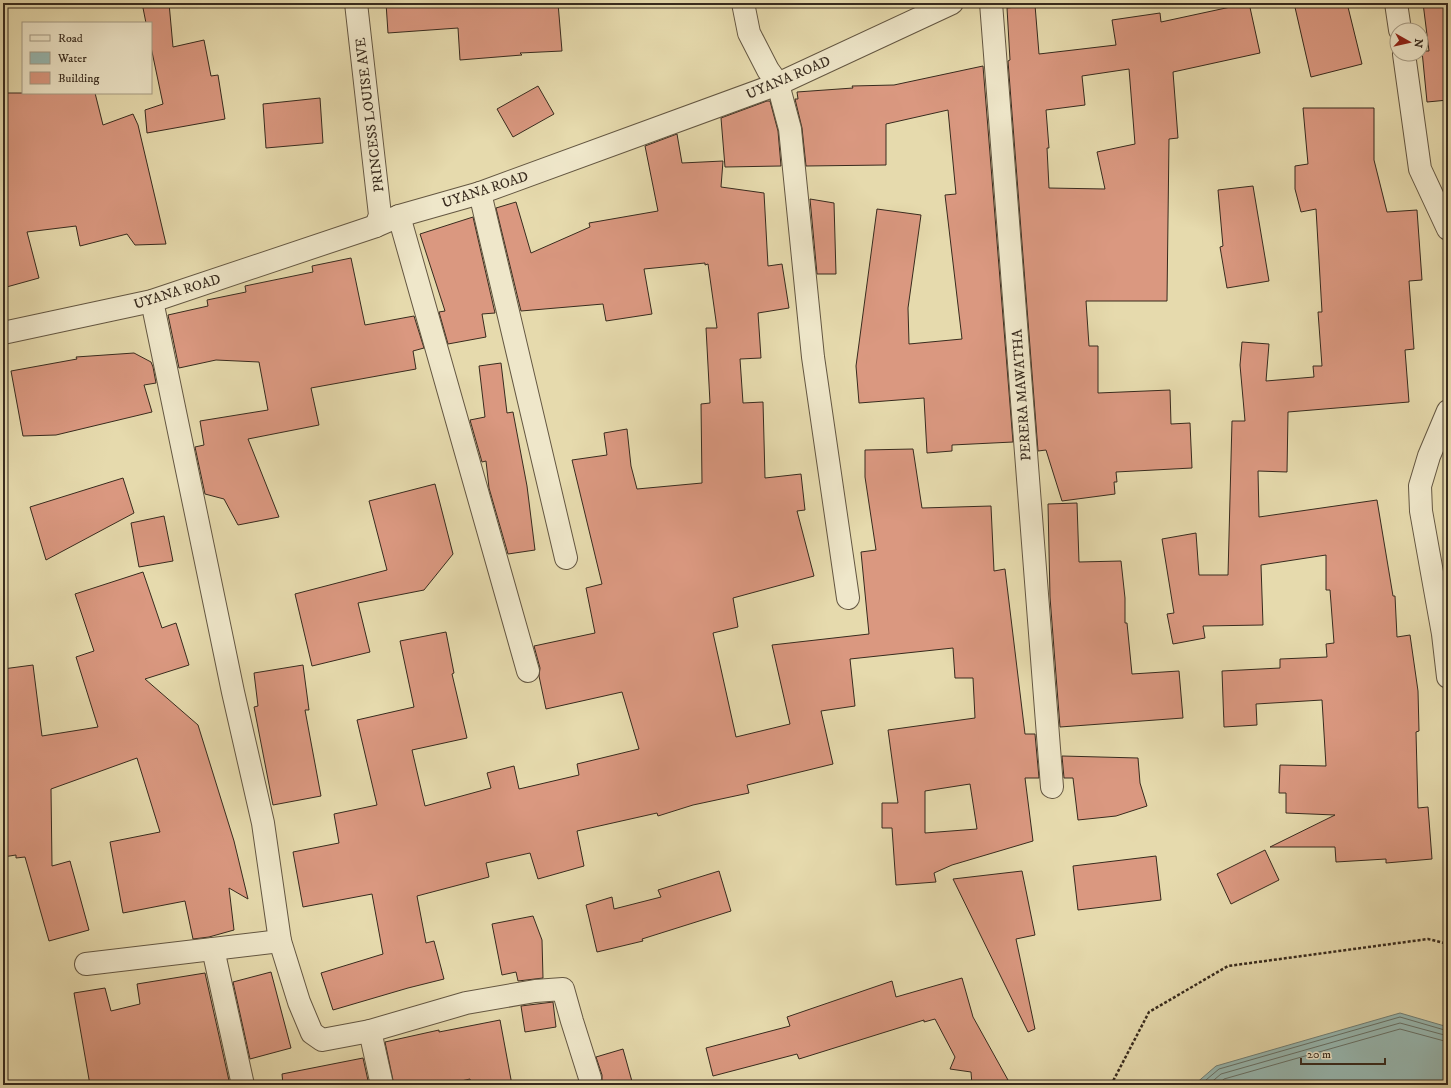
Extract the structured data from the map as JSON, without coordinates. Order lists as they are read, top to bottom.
{
  "streets": {
    "street": ["UYANA ROAD", "PRINCESS LOUISE AVE", "PERERA MAWATHA"]
  },
  "crossings": [
    ["UYANA ROAD", "PRINCESS LOUISE AVE"]
  ],
  "legend": ["Road", "Water", "Building"],
  "scale_bar": "20 m",
  "north": "right"
}
